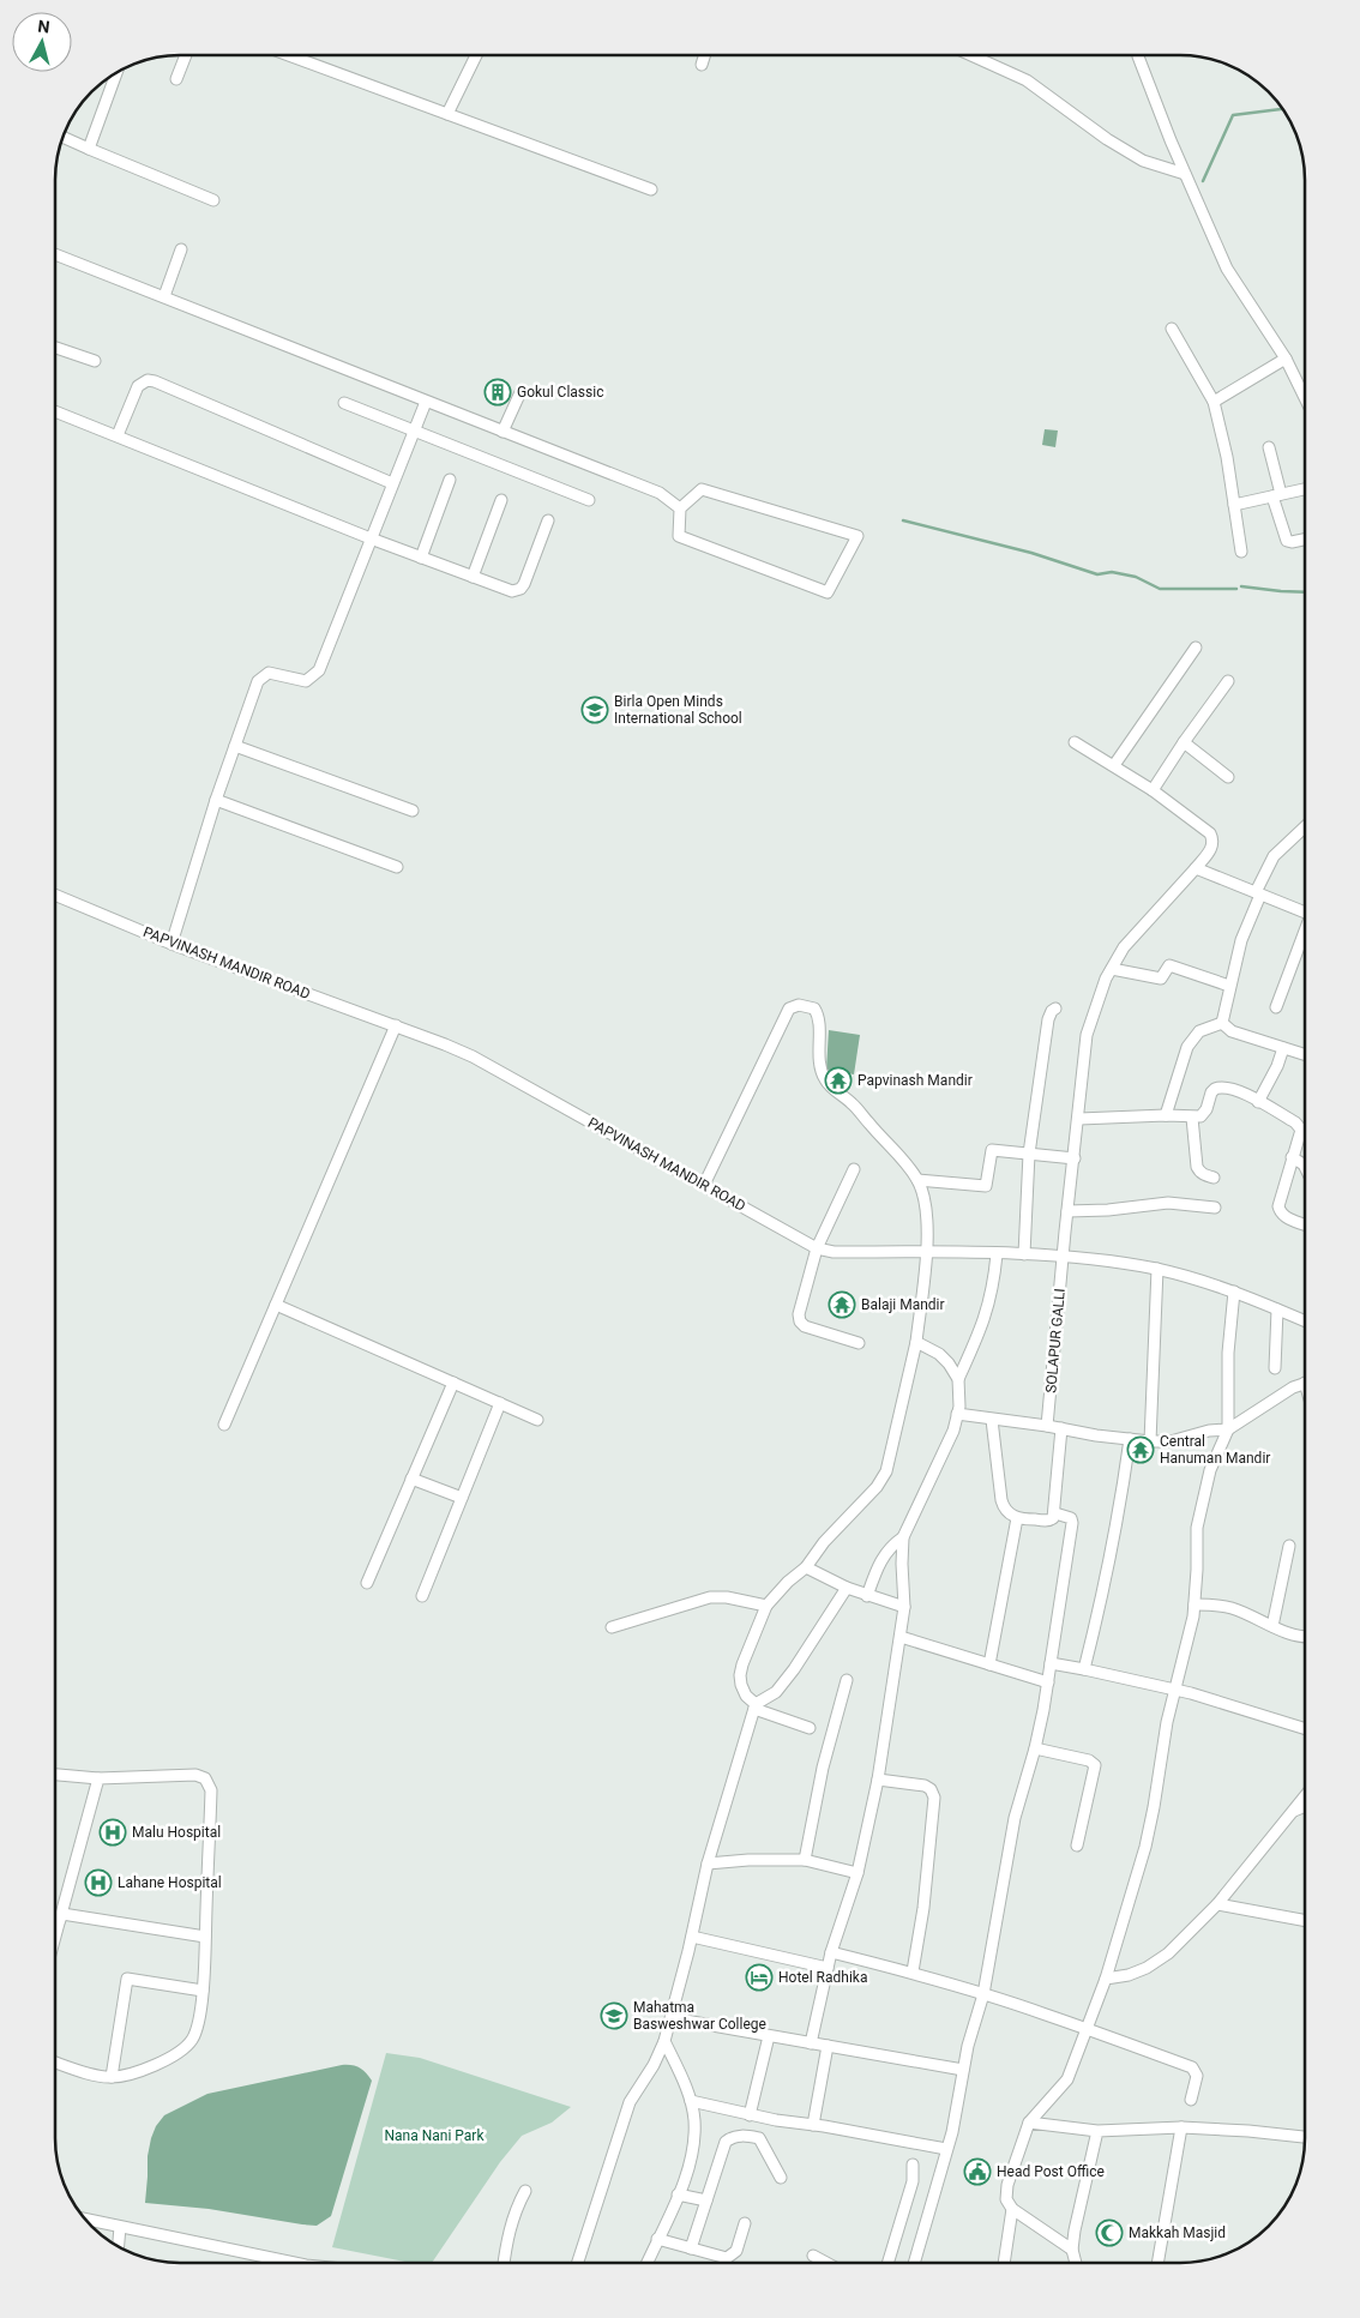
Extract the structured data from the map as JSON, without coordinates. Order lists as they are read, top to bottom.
{
  "streets": {
    "street": ["PAPVINASH MANDIR ROAD", "SOLAPUR GALLI"]
  },
  "crossings": [
    ["PAPVINASH MANDIR ROAD", "SOLAPUR GALLI"]
  ],
  "parks": ["Nana Nani Park"],
  "places": {
    "building": ["Gokul Classic"],
    "school or university": ["Birla Open Minds International School", "Mahatma Basweshwar College"],
    "temple": ["Papvinash Mandir", "Balaji Mandir", "Central Hanuman Mandir"],
    "hospital": ["Malu Hospital", "Lahane Hospital"],
    "hotel": ["Hotel Radhika"],
    "public building": ["Head Post Office"],
    "mosque": ["Makkah Masjid"]
  },
  "north": "top"
}
